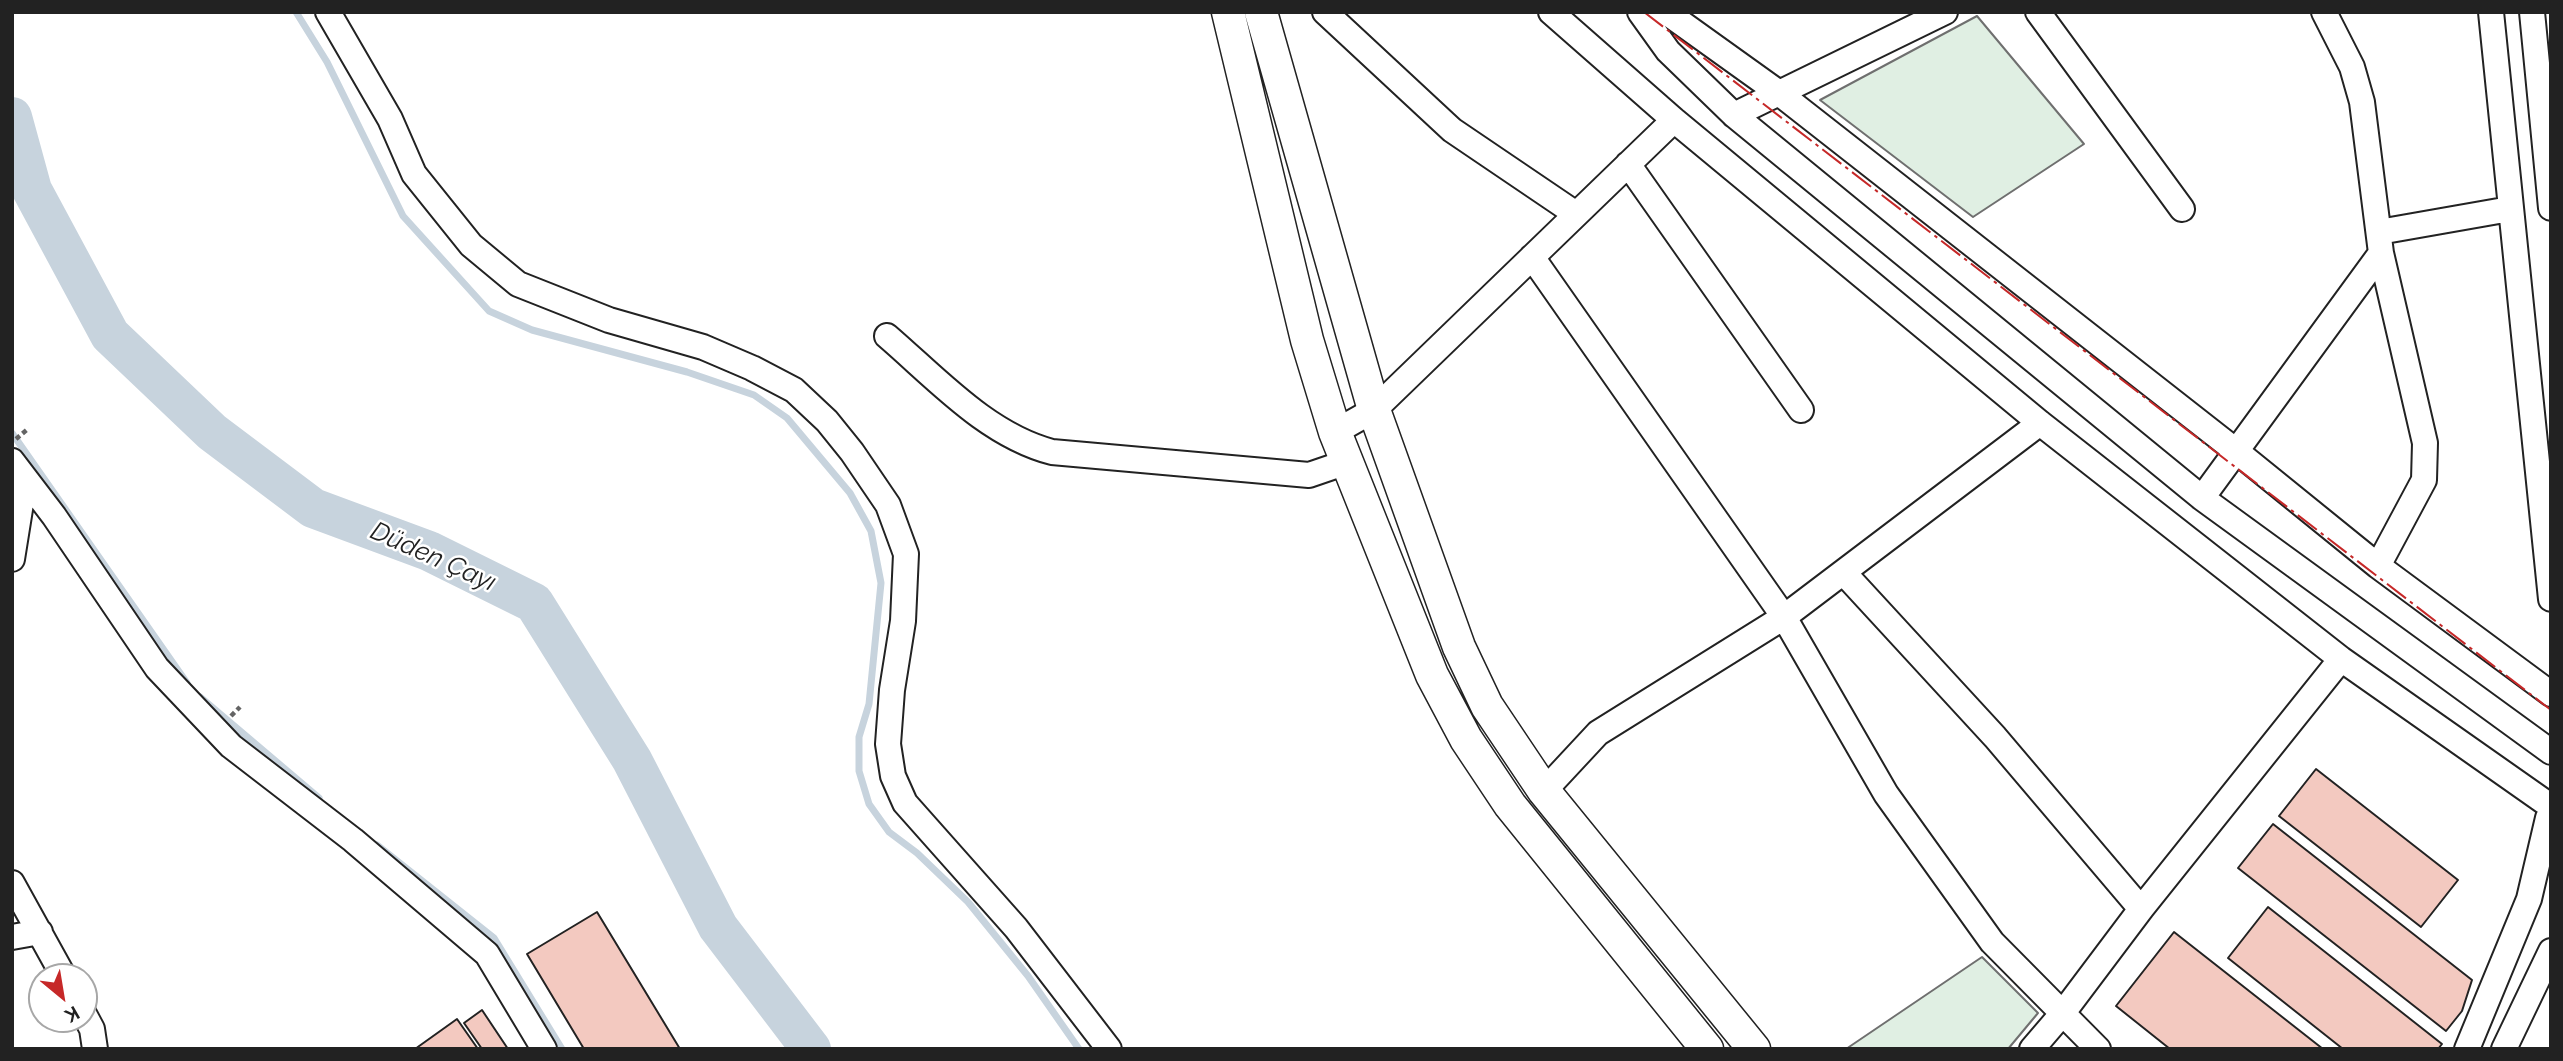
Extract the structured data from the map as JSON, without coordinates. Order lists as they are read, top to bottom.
{
  "water": ["Düden Çayı"],
  "north": "bottom right"
}
